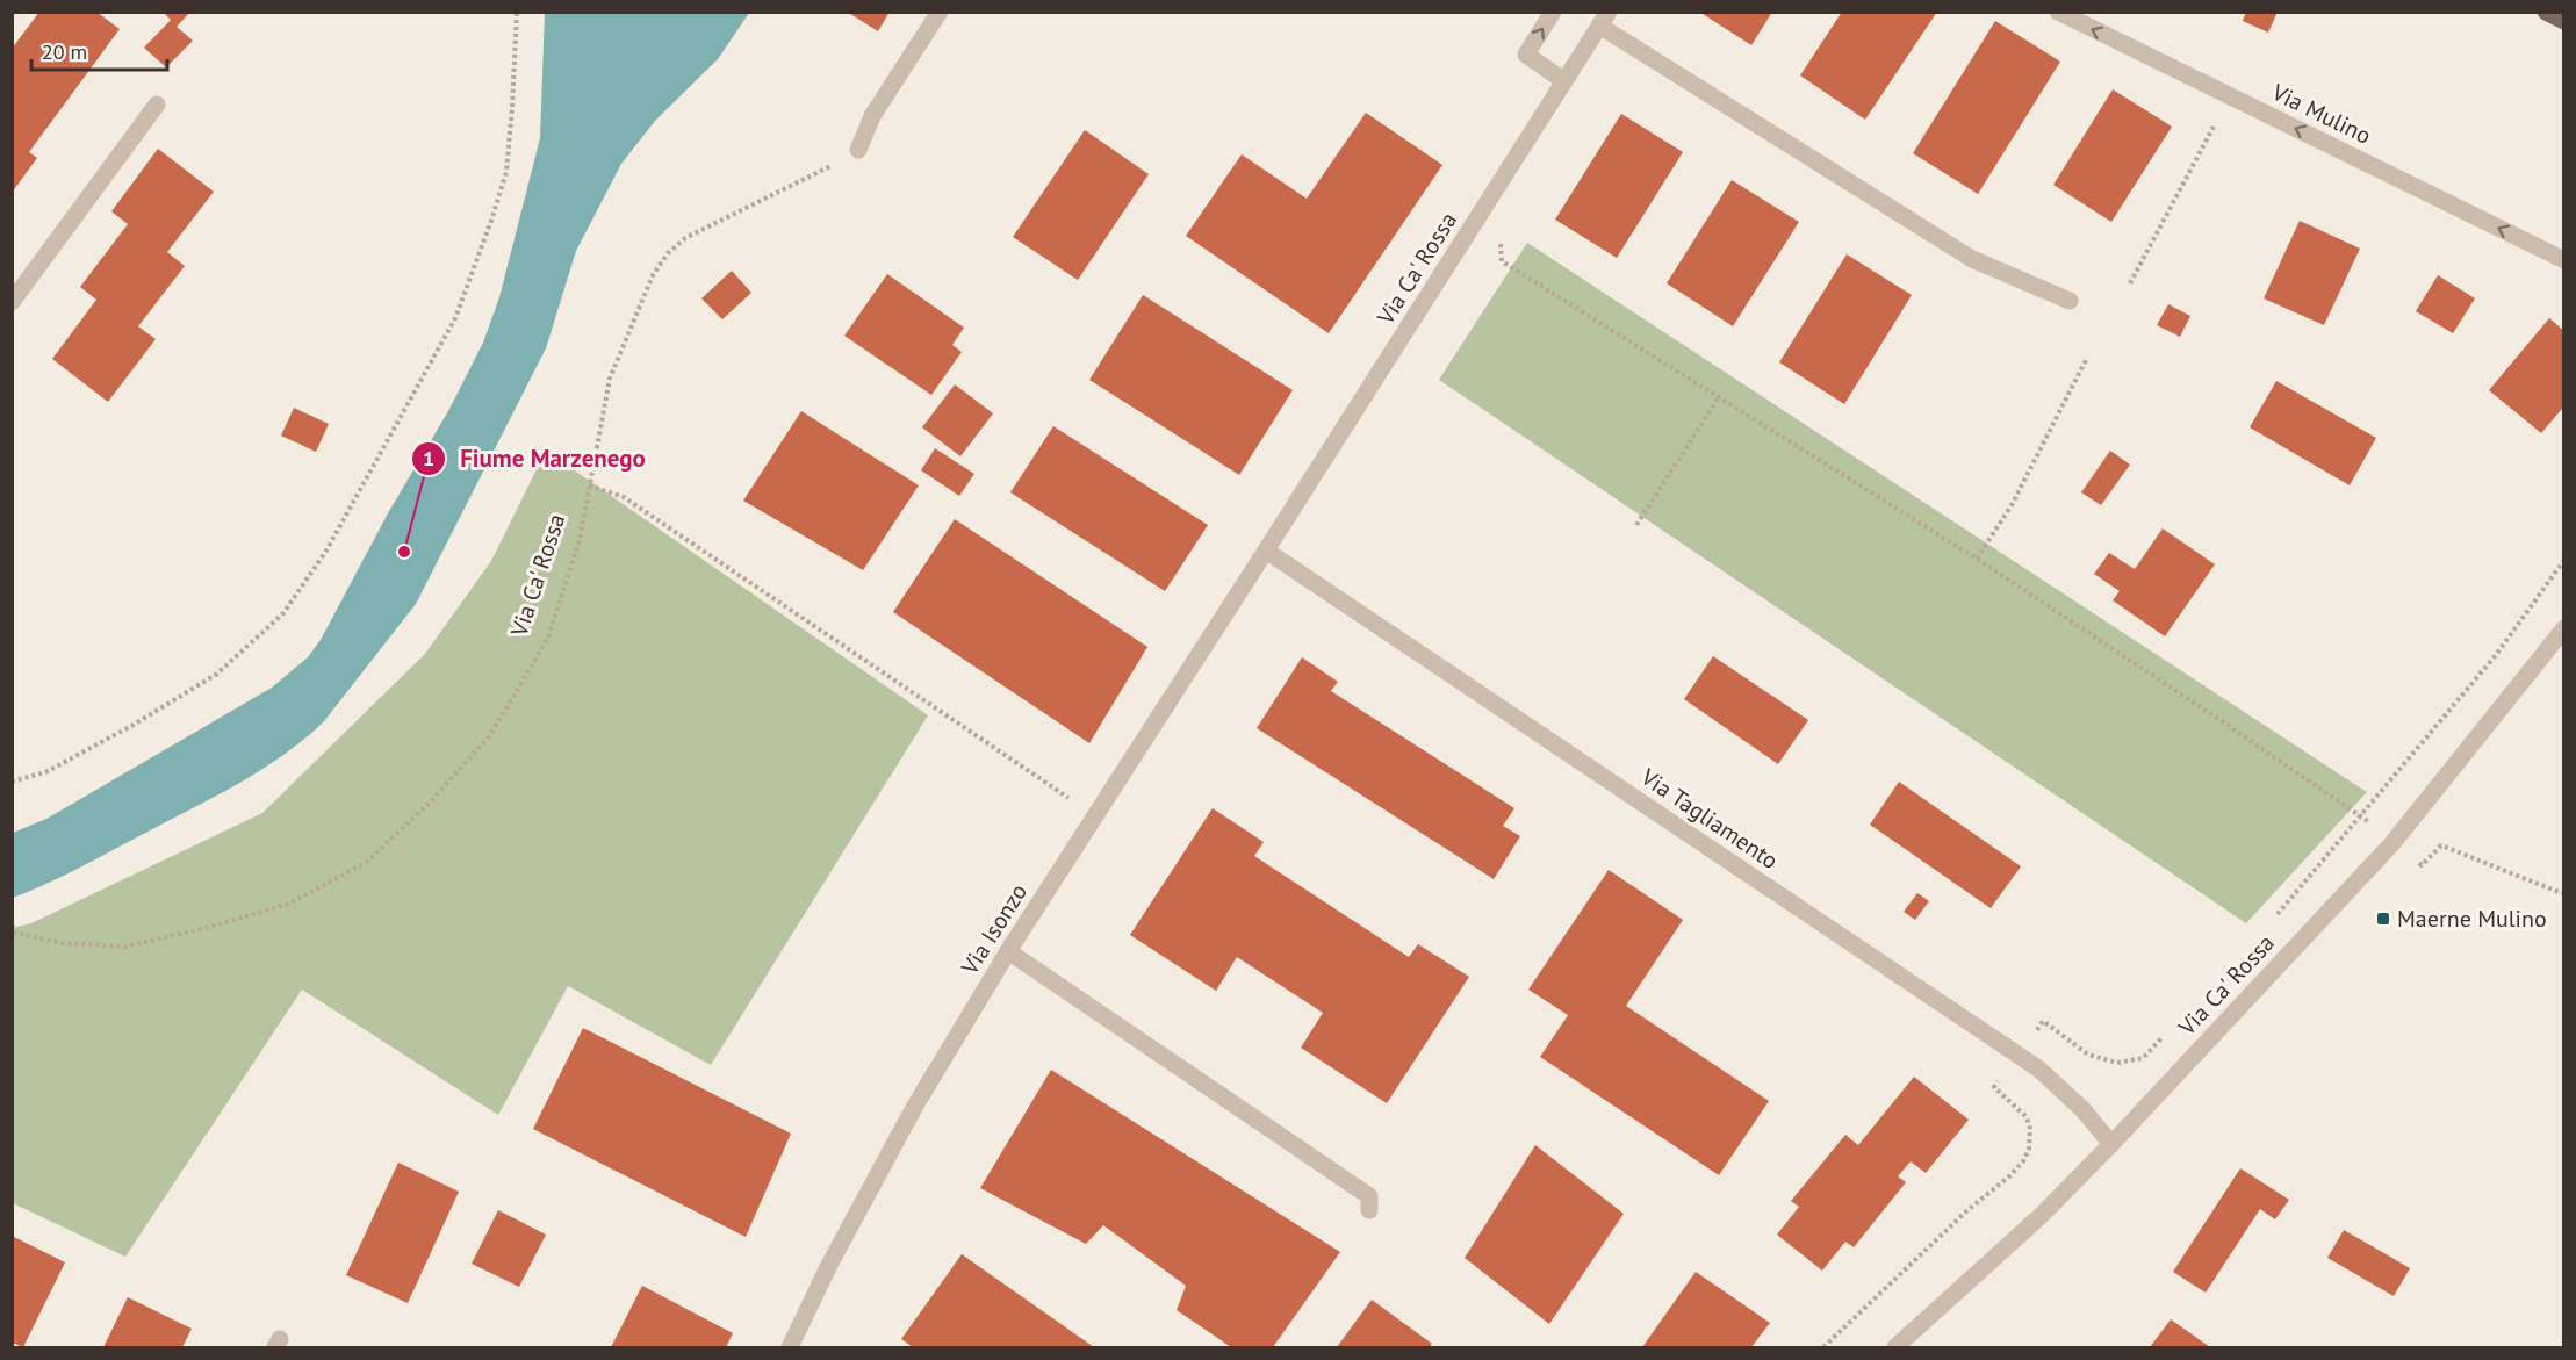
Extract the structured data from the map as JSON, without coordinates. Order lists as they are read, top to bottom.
{
  "streets": {
    "street": [
      "Via Mulino",
      "Via Ca' Rossa",
      "Via Tagliamento",
      "Via Isonzo"
    ]
  },
  "crossings": [
    ["Via Ca' Rossa", "Via Tagliamento"],
    ["Via Ca' Rossa", "Via Isonzo"],
    ["Via Tagliamento", "Via Isonzo"]
  ],
  "one_way": ["Via Mulino"],
  "places": {
    "other": ["Fiume Marzenego"],
    "transit": ["Maerne Mulino"]
  },
  "scale_bar": "20 m"
}
